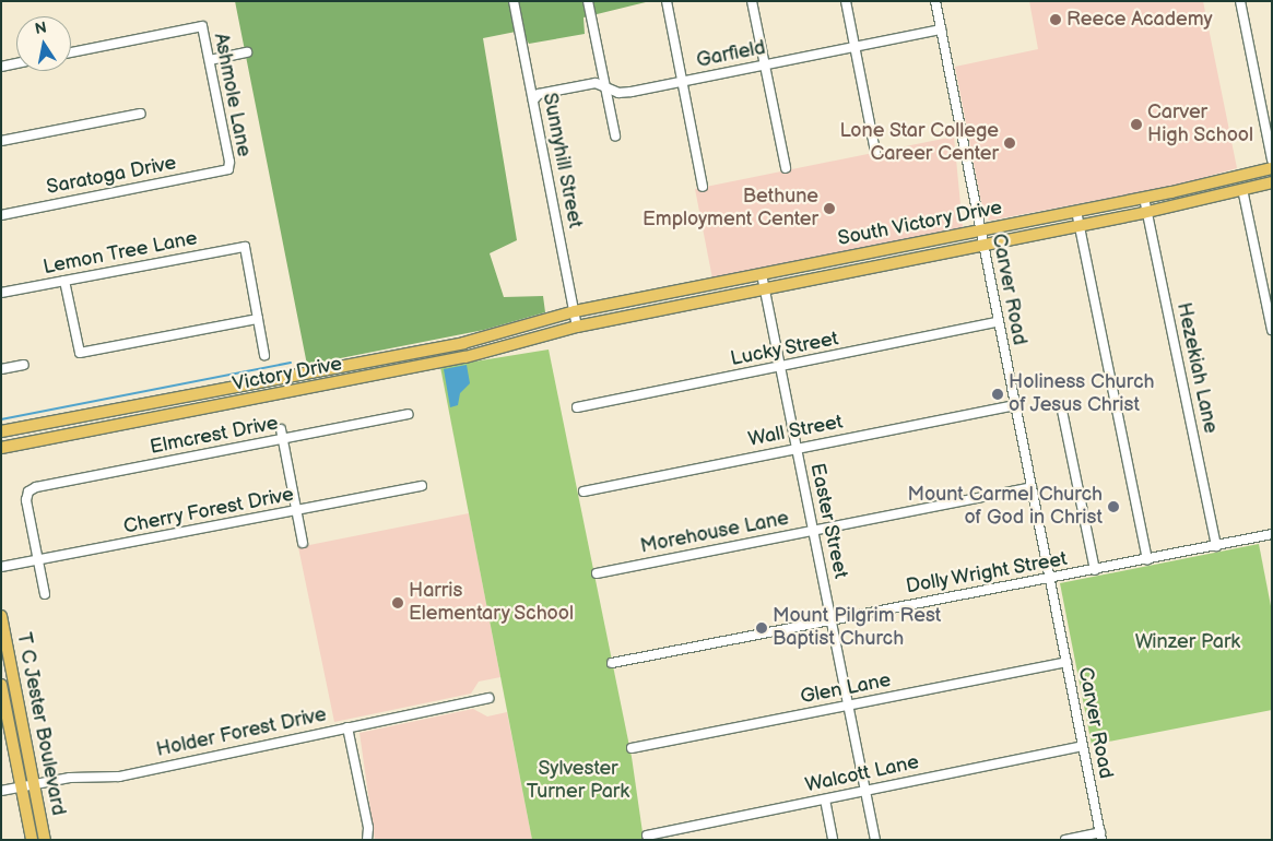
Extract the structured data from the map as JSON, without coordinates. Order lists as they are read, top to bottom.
{
  "streets": {
    "main road": ["South Victory Drive", "Victory Drive", "T C Jester Boulevard"],
    "street": [
      "Garfield",
      "Ashmole Lane",
      "Sunnyhill Street",
      "Saratoga Drive",
      "Lemon Tree Lane",
      "Carver Road",
      "Lucky Street",
      "Hezekiah Lane",
      "Wall Street",
      "Elmcrest Drive",
      "Cherry Forest Drive",
      "Easter Street",
      "Morehouse Lane",
      "Dolly Wright Street",
      "Glen Lane",
      "Holder Forest Drive",
      "Walcott Lane"
    ]
  },
  "crossings": [
    ["Garfield", "Sunnyhill Street"],
    ["Garfield", "Carver Road"],
    ["Ashmole Lane", "Saratoga Drive"],
    ["Sunnyhill Street", "South Victory Drive"],
    ["Sunnyhill Street", "Victory Drive"],
    ["South Victory Drive", "Carver Road"],
    ["South Victory Drive", "Hezekiah Lane"],
    ["South Victory Drive", "Victory Drive"],
    ["South Victory Drive", "Easter Street"],
    ["Carver Road", "Lucky Street"],
    ["Carver Road", "Wall Street"],
    ["Carver Road", "Morehouse Lane"],
    ["Carver Road", "Dolly Wright Street"],
    ["Carver Road", "Glen Lane"],
    ["Carver Road", "Walcott Lane"],
    ["Lucky Street", "Easter Street"],
    ["Hezekiah Lane", "Dolly Wright Street"],
    ["Wall Street", "Easter Street"],
    ["Elmcrest Drive", "Cherry Forest Drive"],
    ["Easter Street", "Morehouse Lane"],
    ["Easter Street", "Dolly Wright Street"],
    ["Easter Street", "Glen Lane"],
    ["Easter Street", "Walcott Lane"],
    ["T C Jester Boulevard", "Holder Forest Drive"]
  ],
  "parks": ["Winzer Park", "Sylvester Turner Park"],
  "places": [
    "Reece Academy",
    "Carver High School",
    "Lone Star College Career Center",
    "Bethune Employment Center",
    "Holiness Church of Jesus Christ",
    "Mount Carmel Church of God in Christ",
    "Harris Elementary School",
    "Mount Pilgrim Rest Baptist Church"
  ],
  "north": "top"
}
